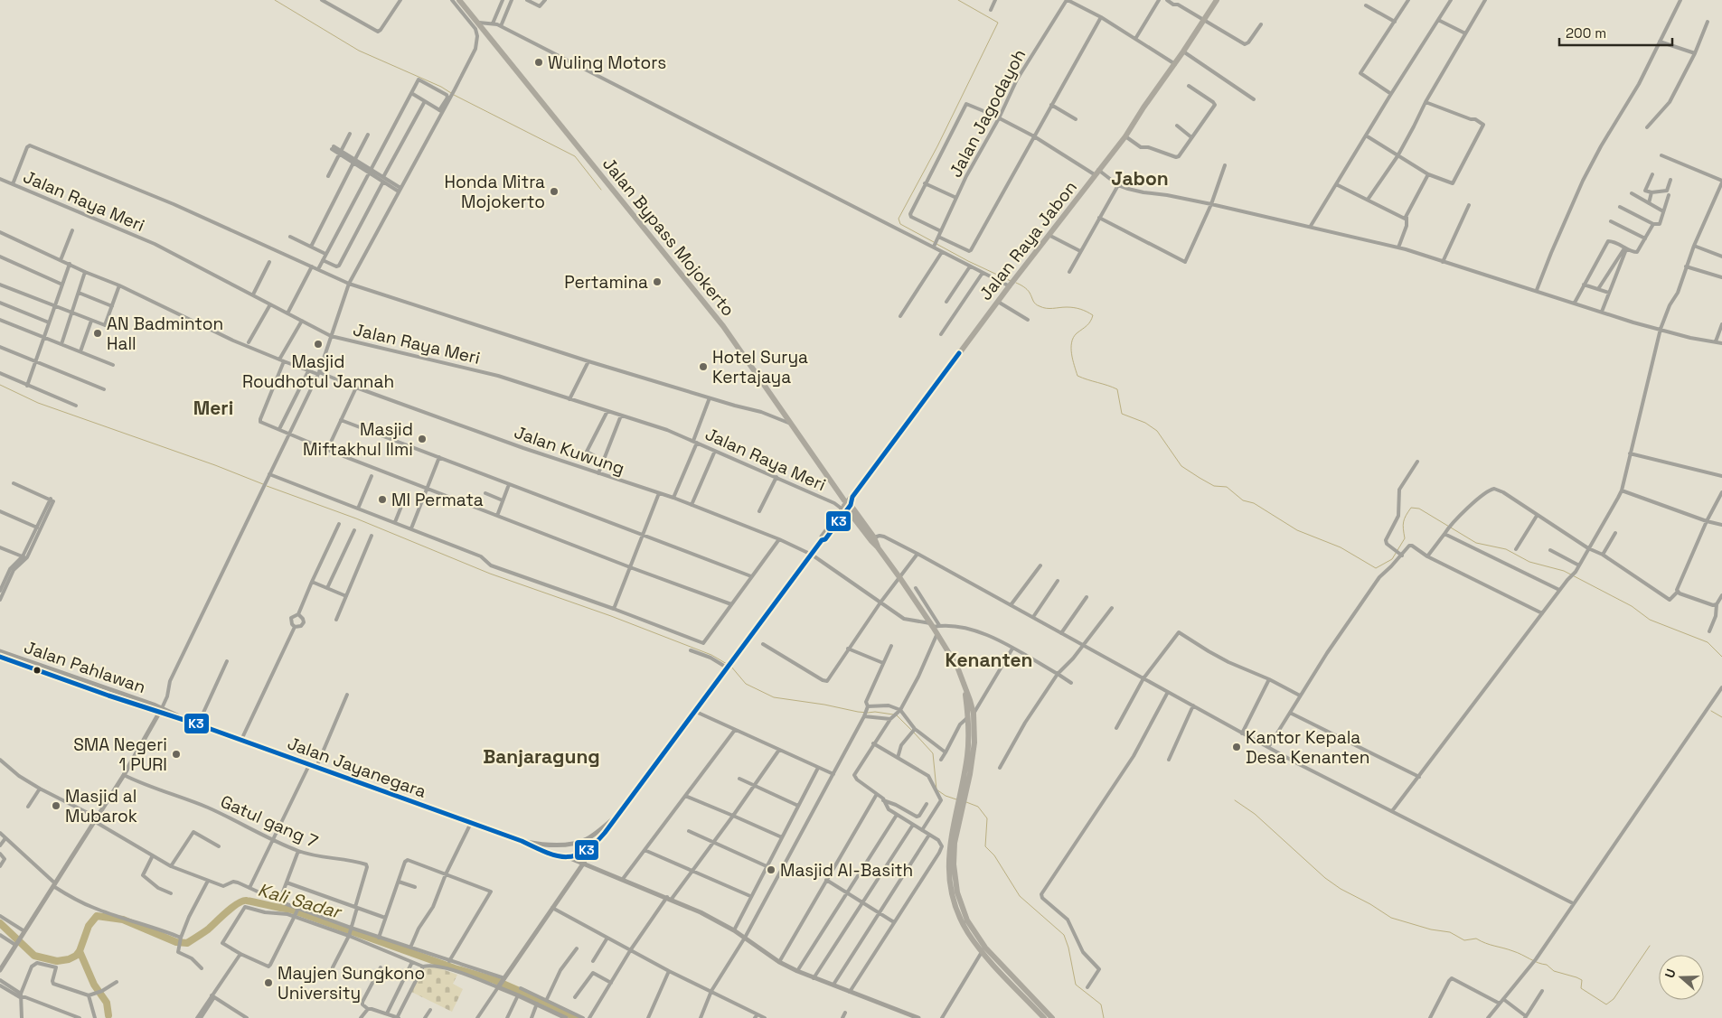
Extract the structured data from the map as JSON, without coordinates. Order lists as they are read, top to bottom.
{
  "streets": {
    "highway": ["Jalan Bypass Mojokerto", "Jalan Raya Jabon"],
    "main road": ["Jalan Pahlawan", "Jalan Jayanegara"],
    "street": [
      "Jalan Jagodayoh",
      "Jalan Raya Meri",
      "Jalan Kuwung",
      "Gatul gang 7"
    ]
  },
  "crossings": [
    ["Jalan Raya Meri", "Jalan Bypass Mojokerto"],
    ["Jalan Raya Meri", "Jalan Raya Jabon"],
    ["Jalan Raya Meri", "Jalan Jayanegara"],
    ["Jalan Bypass Mojokerto", "Jalan Raya Jabon"],
    ["Jalan Bypass Mojokerto", "Jalan Kuwung"],
    ["Jalan Bypass Mojokerto", "Jalan Jayanegara"],
    ["Jalan Raya Jabon", "Jalan Jayanegara"],
    ["Jalan Kuwung", "Jalan Jayanegara"],
    ["Jalan Pahlawan", "Jalan Jayanegara"]
  ],
  "districts": [
    "Jabon",
    "Meri",
    "Kenanten",
    "Banjaragung"
  ],
  "water": ["Kali Sadar"],
  "places": [
    "Wuling Motors",
    "Honda Mitra Mojokerto",
    "Pertamina",
    "AN Badminton Hall",
    "Masjid Roudhotul Jannah",
    "Hotel Surya Kertajaya",
    "Masjid Miftakhul Ilmi",
    "MI Permata",
    "Kantor Kepala Desa Kenanten",
    "SMA Negeri 1 PURI",
    "Masjid al Mubarok",
    "Masjid Al-Basith",
    "Mayjen Sungkono University"
  ],
  "lines": ["transit line K3"],
  "scale_bar": "200 m",
  "north": "left"
}
